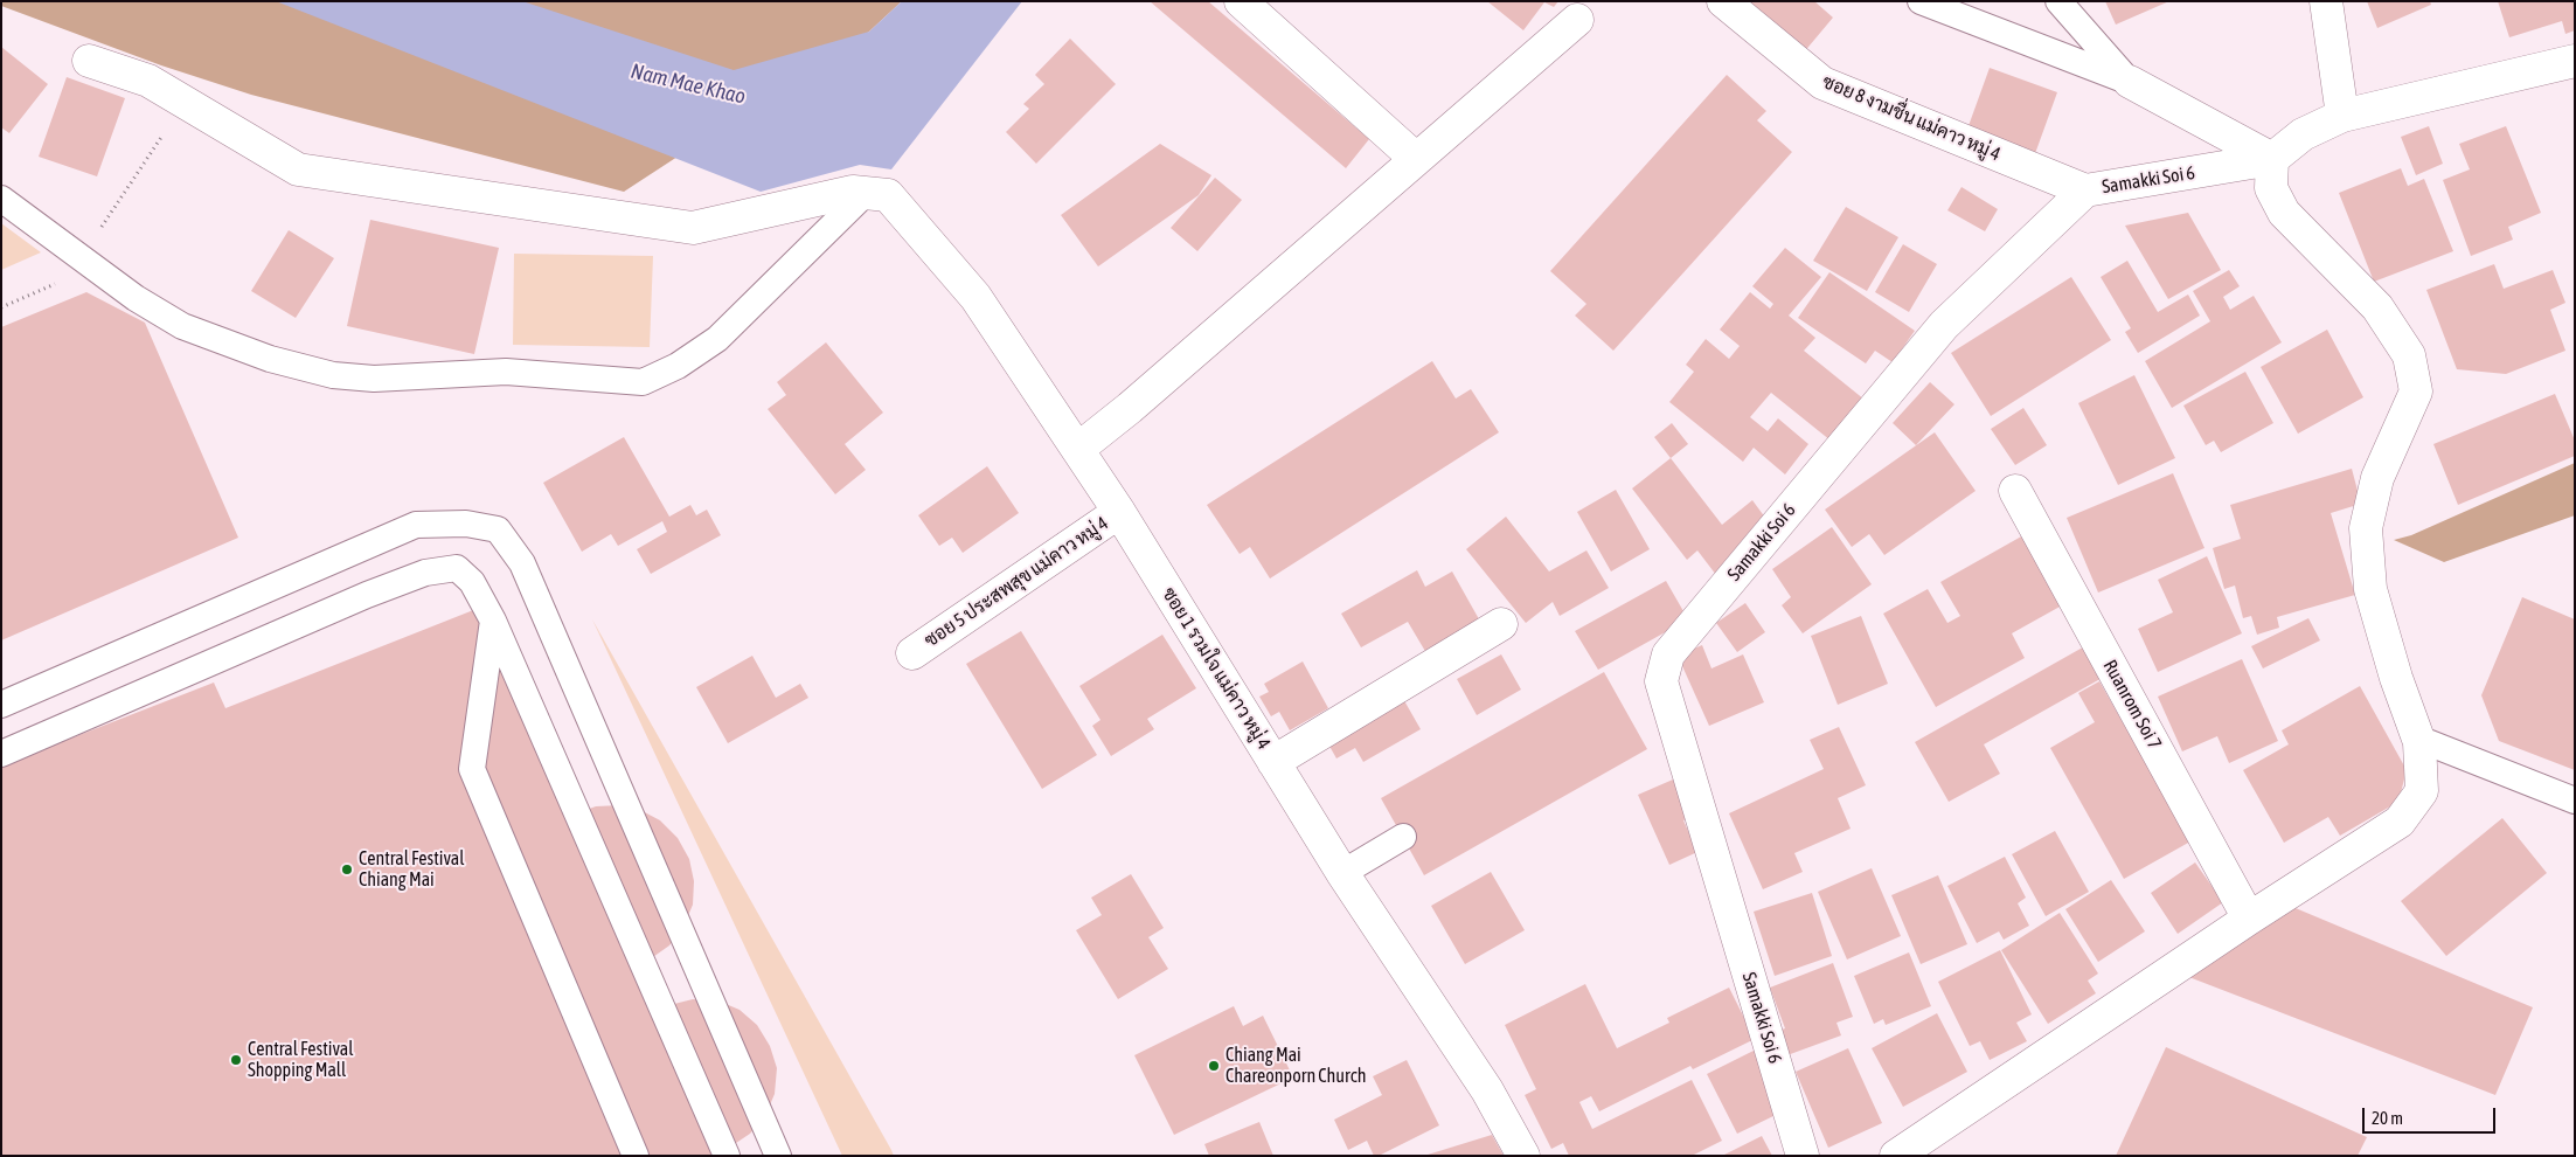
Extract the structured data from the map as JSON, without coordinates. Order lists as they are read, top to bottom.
{
  "streets": {
    "street": [
      "ซอย 8 งามชื่น แม่คาว หมู่ 4",
      "Samakki Soi 6",
      "ซอย 5 ประสพสุข แม่คาว หมู่ 4",
      "ซอย 1 รวมใจ แม่คาว หมู่ 4",
      "Ruanrom Soi 7"
    ]
  },
  "crossings": [
    ["ซอย 8 งามชื่น แม่คาว หมู่ 4", "Samakki Soi 6"],
    ["ซอย 5 ประสพสุข แม่คาว หมู่ 4", "ซอย 1 รวมใจ แม่คาว หมู่ 4"]
  ],
  "water": ["Nam Mae Khao"],
  "places": ["Central Festival Chiang Mai", "Central Festival Shopping Mall", "Chiang Mai Chareonporn Church"],
  "scale_bar": "20 m"
}
